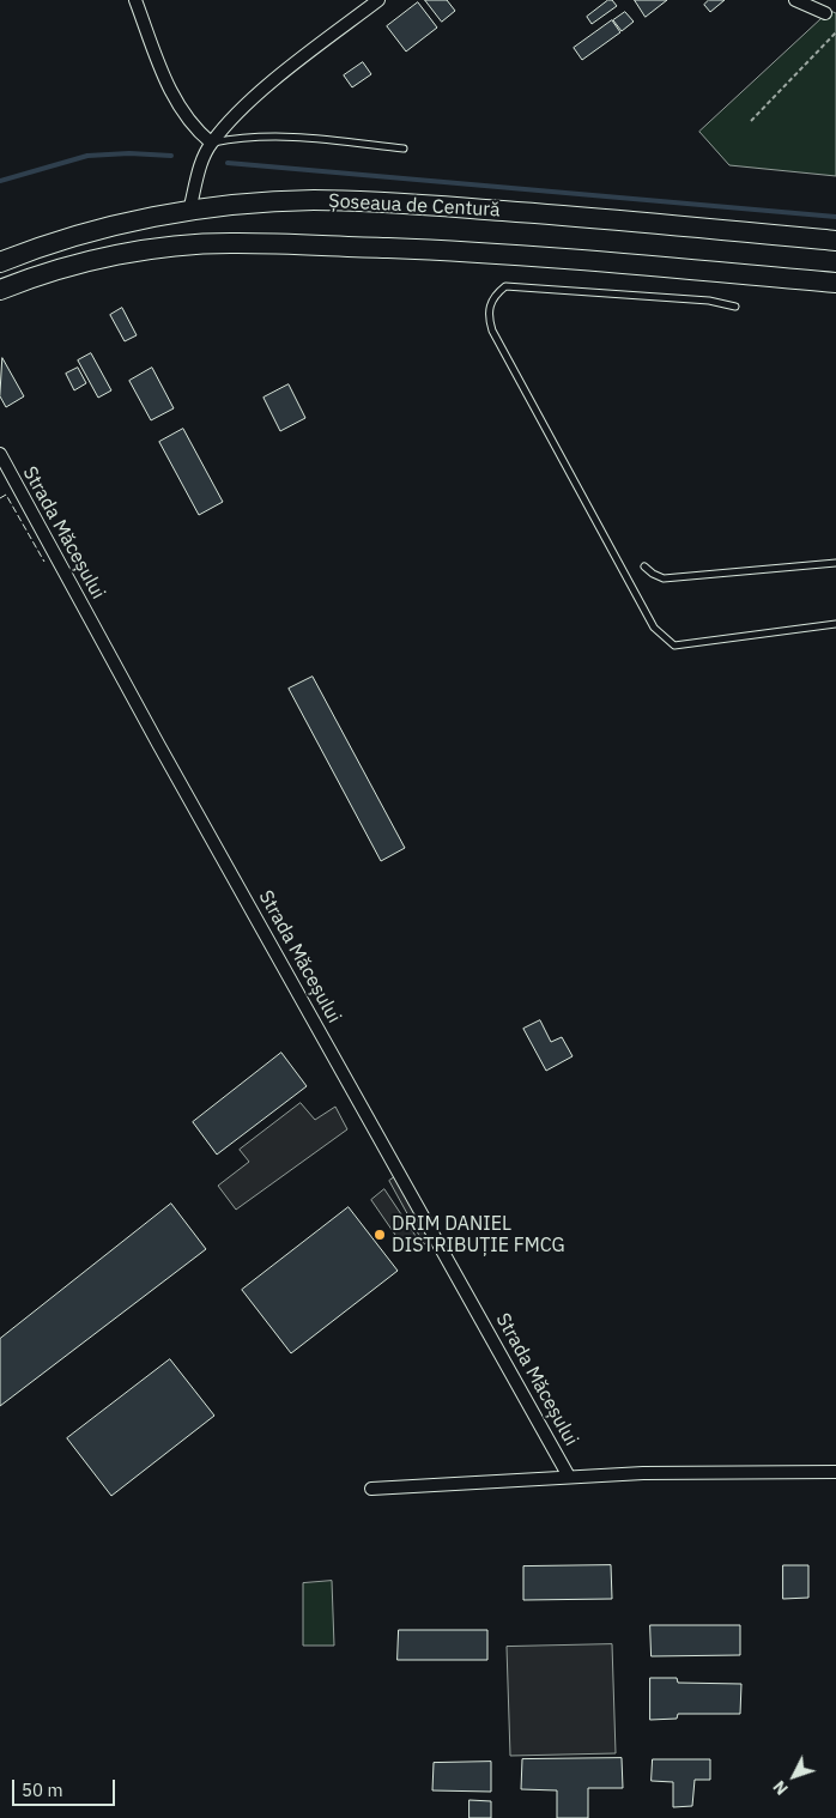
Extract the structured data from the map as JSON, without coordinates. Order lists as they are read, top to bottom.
{
  "streets": {
    "main road": ["Șoseaua de Centură"],
    "street": ["Strada Măceșului"]
  },
  "places": ["DRIM DANIEL DISTRIBUȚIE FMCG"],
  "scale_bar": "50 m",
  "north": "bottom left"
}
